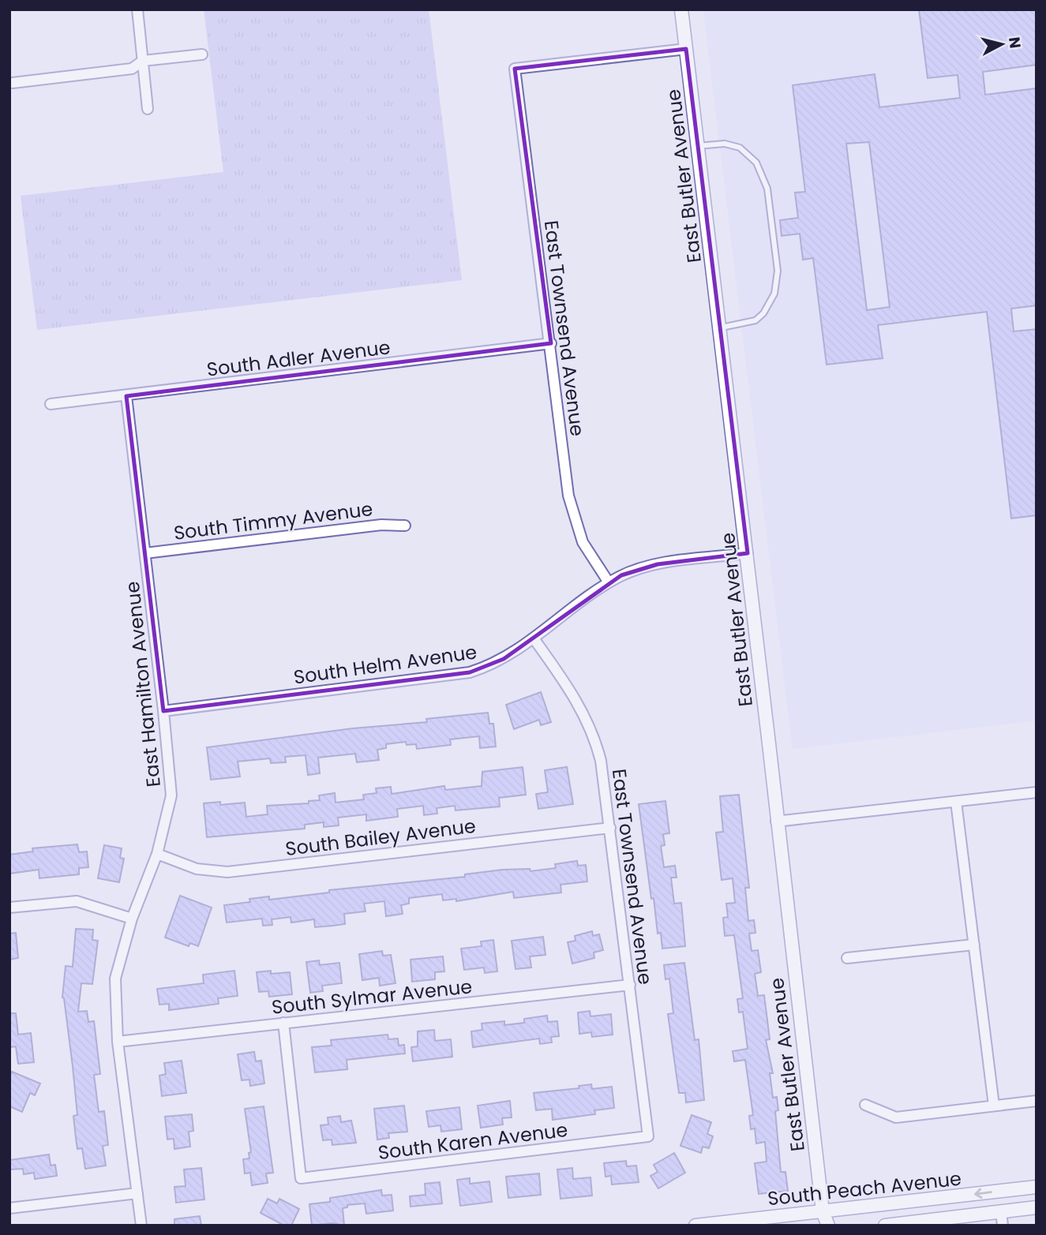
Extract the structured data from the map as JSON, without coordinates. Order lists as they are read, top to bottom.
{
  "streets": {
    "street": [
      "East Butler Avenue",
      "East Townsend Avenue",
      "South Adler Avenue",
      "South Timmy Avenue",
      "South Helm Avenue",
      "East Hamilton Avenue",
      "South Bailey Avenue",
      "South Sylmar Avenue",
      "South Karen Avenue",
      "South Peach Avenue"
    ]
  },
  "crossings": [
    ["East Butler Avenue", "East Townsend Avenue"],
    ["East Butler Avenue", "South Helm Avenue"],
    ["East Butler Avenue", "South Peach Avenue"],
    ["East Townsend Avenue", "South Adler Avenue"],
    ["East Townsend Avenue", "South Helm Avenue"],
    ["East Townsend Avenue", "South Bailey Avenue"],
    ["East Townsend Avenue", "South Sylmar Avenue"],
    ["East Townsend Avenue", "South Karen Avenue"],
    ["South Adler Avenue", "East Hamilton Avenue"],
    ["South Timmy Avenue", "East Hamilton Avenue"],
    ["South Helm Avenue", "East Hamilton Avenue"],
    ["East Hamilton Avenue", "South Bailey Avenue"],
    ["East Hamilton Avenue", "South Sylmar Avenue"],
    ["South Sylmar Avenue", "South Karen Avenue"]
  ],
  "north": "right"
}
